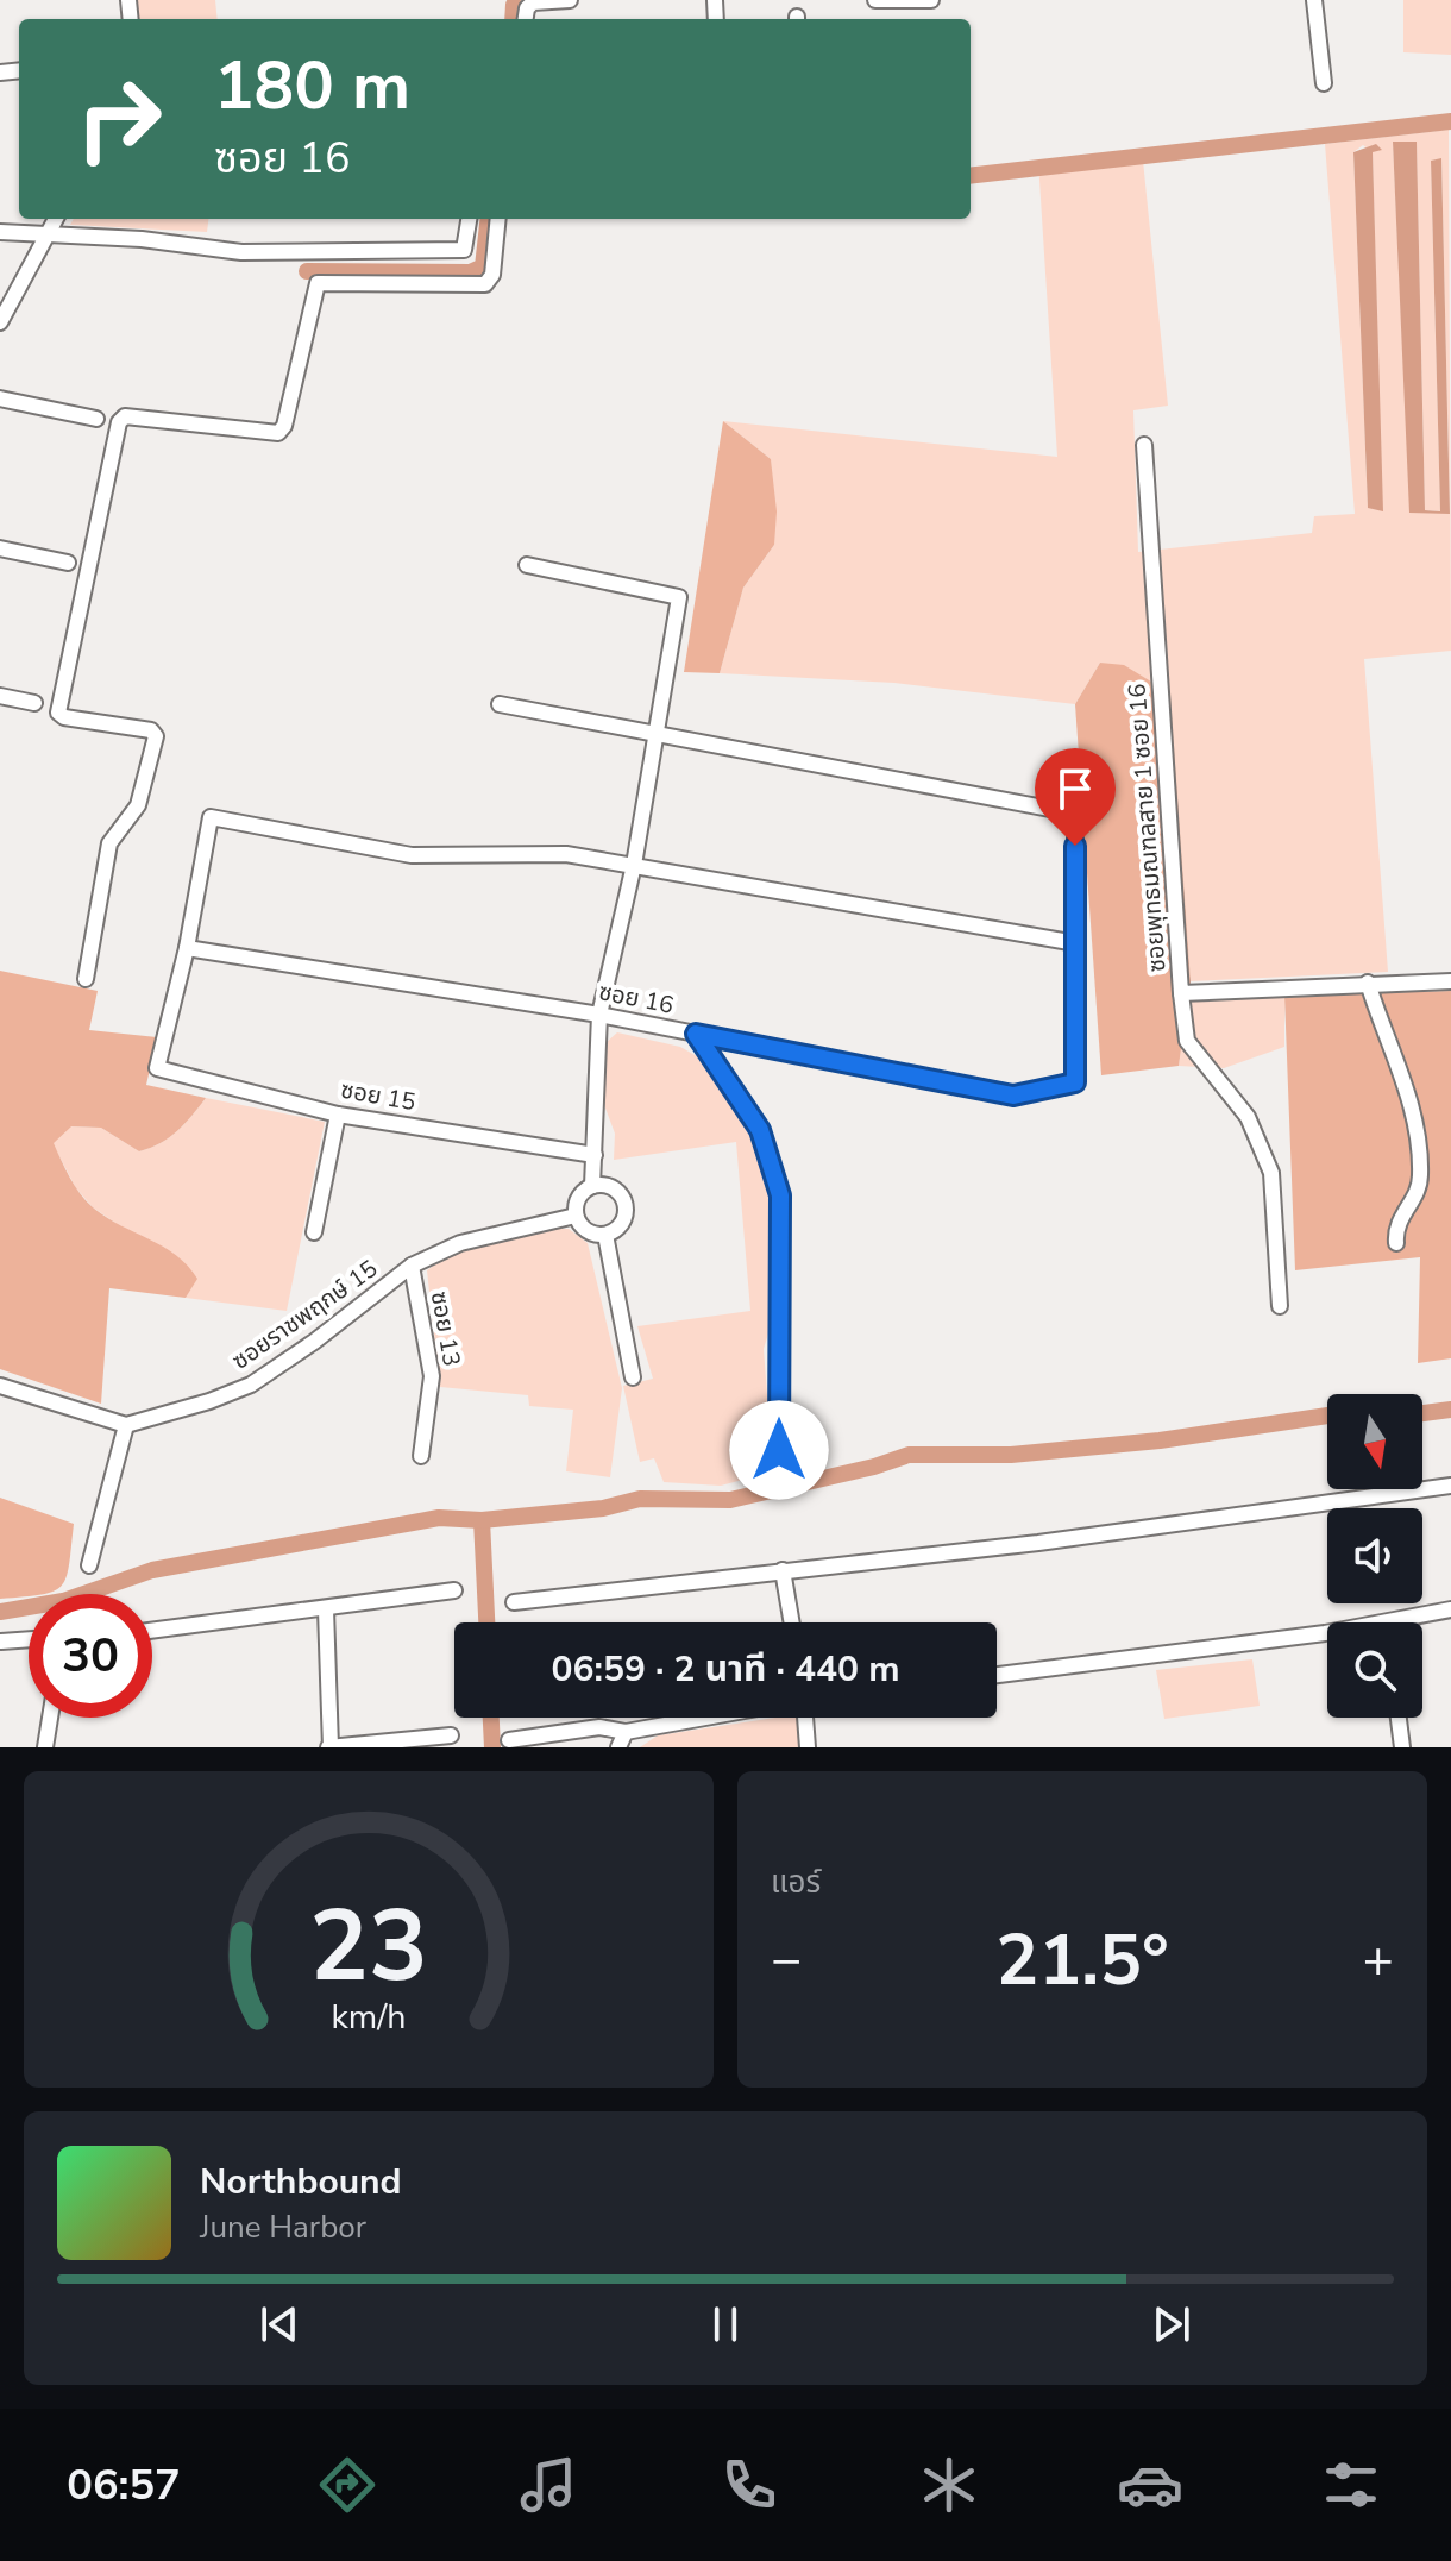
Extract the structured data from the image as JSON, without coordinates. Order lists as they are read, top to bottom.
{
  "streets": {
    "street": [
      "ซอยพุทธมณฑลสาย 1 ซอย 16",
      "ซอย 16",
      "ซอย 15",
      "ซอยราชพฤกษ์ 15",
      "ซอย 13"
    ]
  },
  "crossings": [
    ["ซอย 16", "ซอย 15"],
    ["ซอยราชพฤกษ์ 15", "ซอย 13"]
  ],
  "north": "bottom",
  "page": {
    "turn": ["180 m", "ซอย 16"],
    "limit": "30",
    "trip": "06:59 · 2 นาที · 440 m",
    "tile": "แอร์",
    "heat": ["−", "21.5°", "+"],
    "song": ["Northbound", "June Harbor"],
    "tabs": "06:57",
    "gauge": ["23", "km/h"]
  }
}
